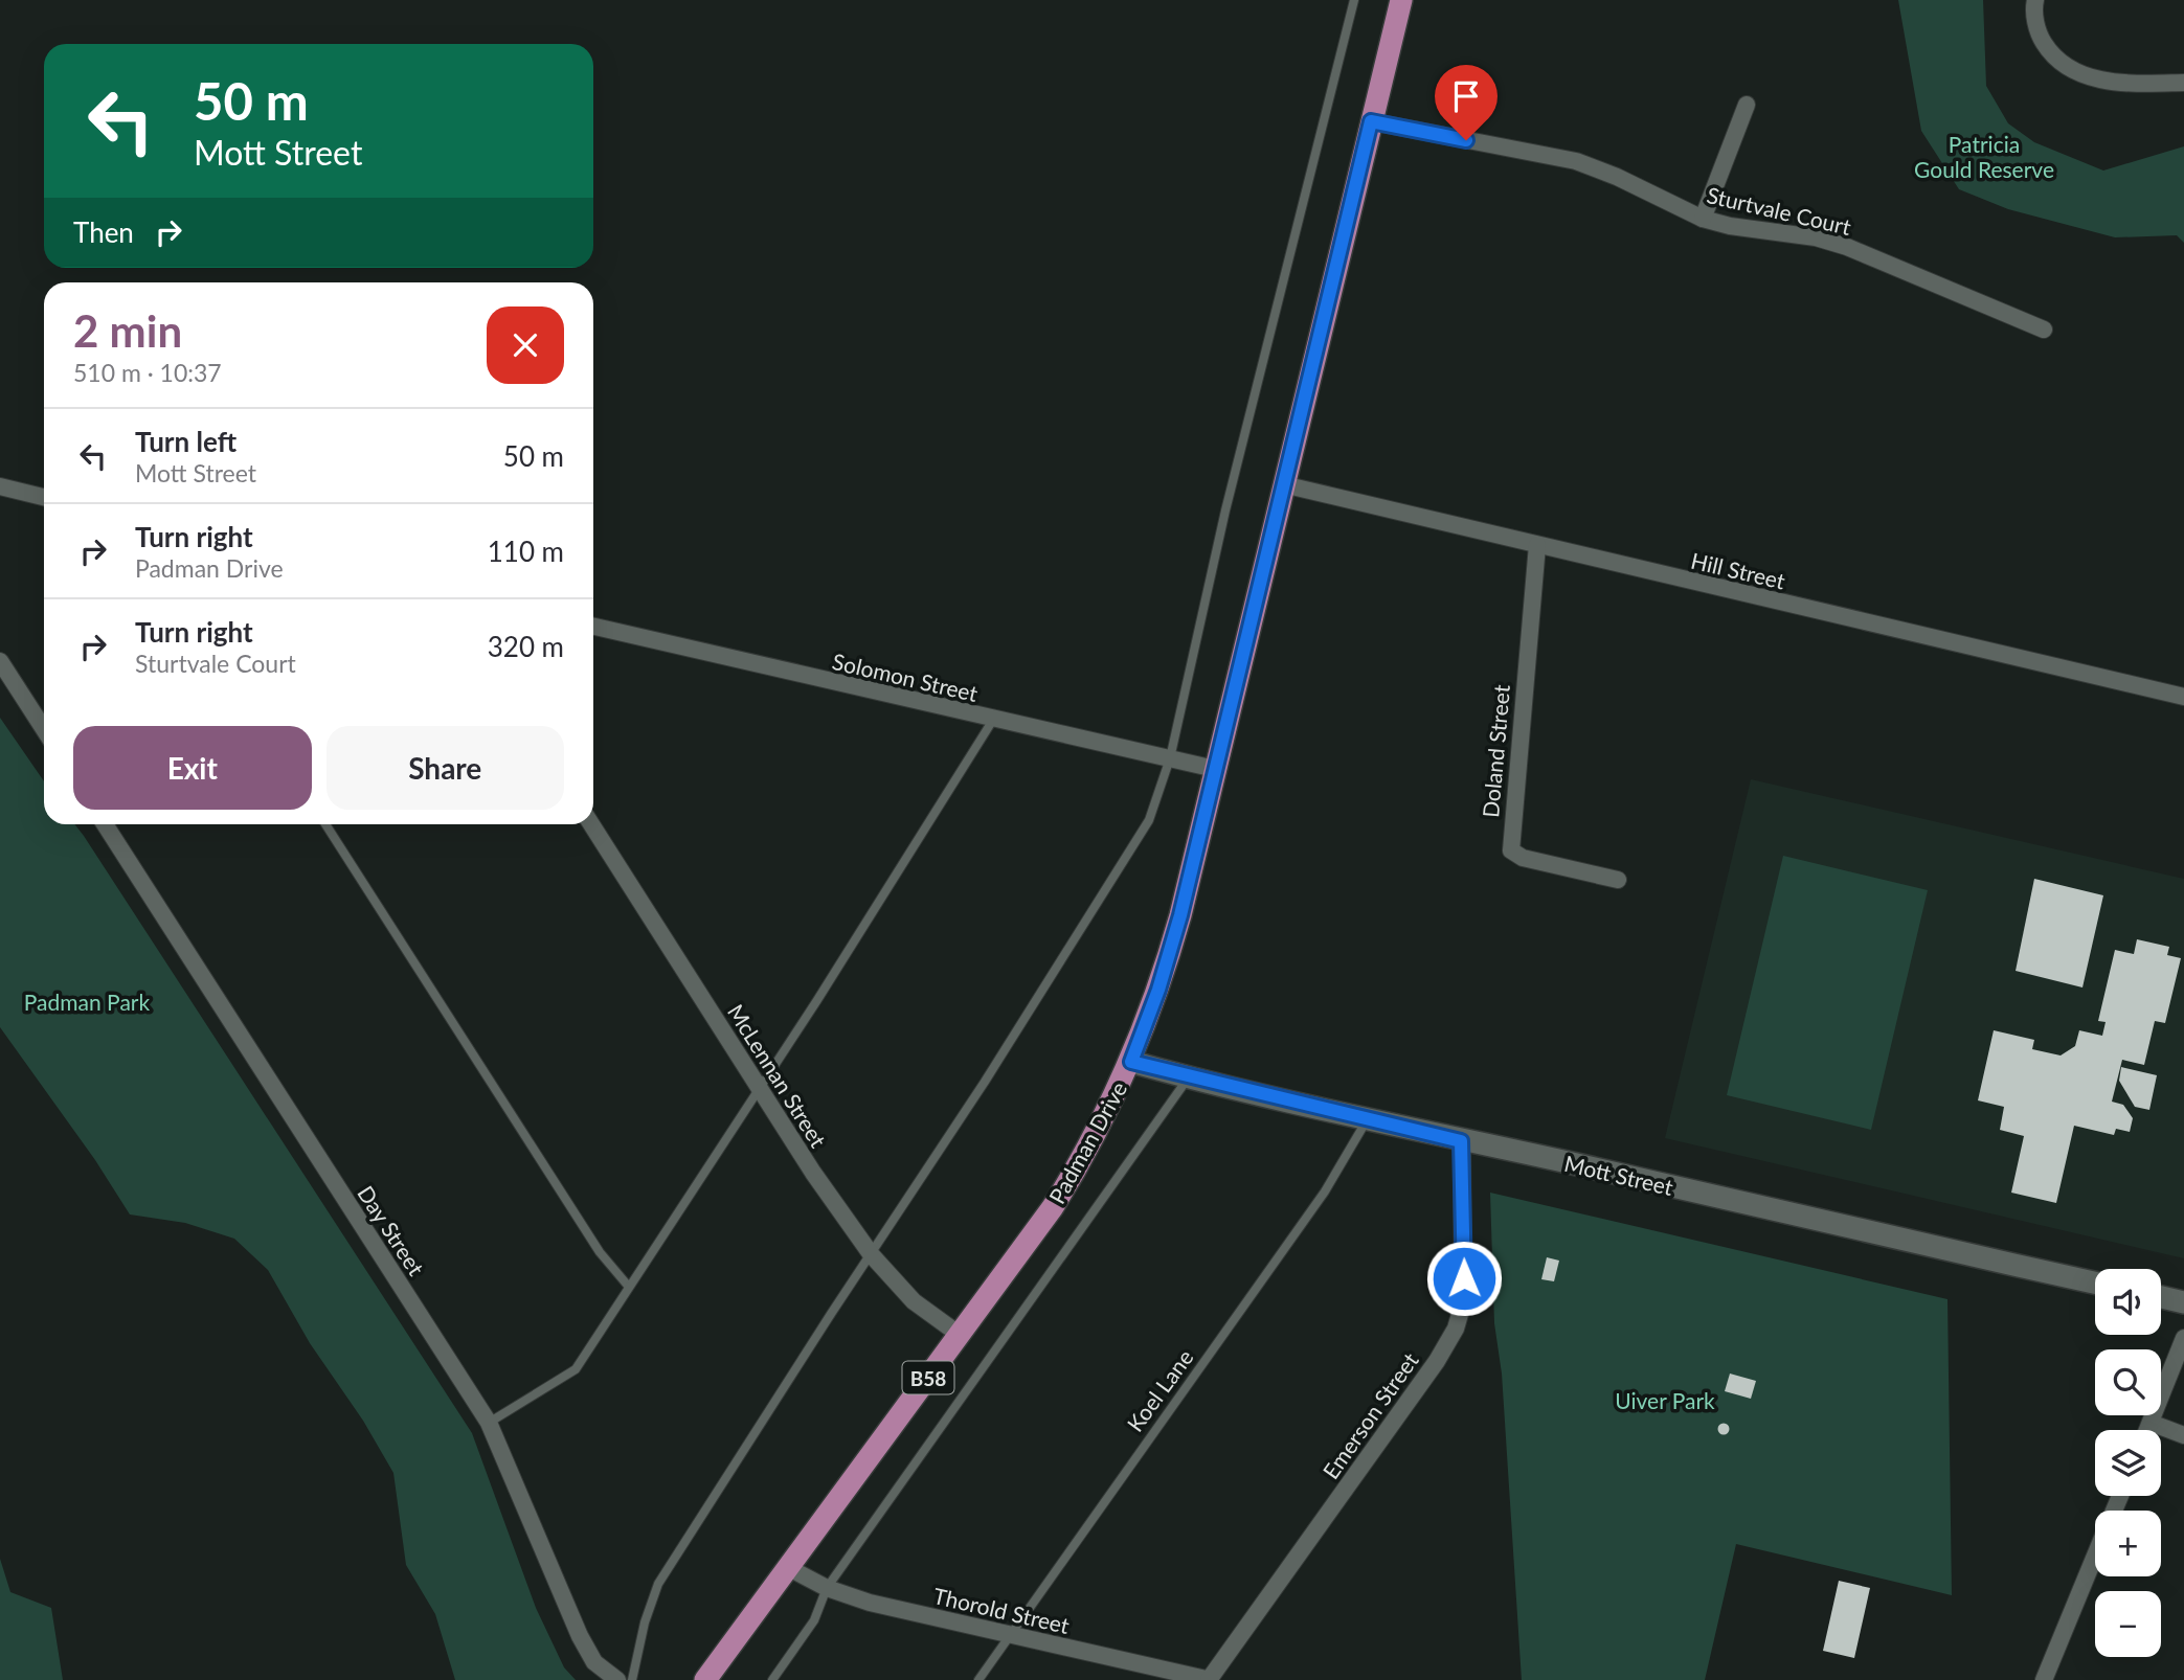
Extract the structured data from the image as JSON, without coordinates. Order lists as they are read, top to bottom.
{
  "streets": {
    "main road": ["Padman Drive", "B58"],
    "street": [
      "Sturtvale Court",
      "Hill Street",
      "Solomon Street",
      "Doland Street",
      "McLennan Street",
      "Mott Street",
      "Day Street",
      "Emerson Street",
      "Thorold Street"
    ],
    "lane": ["Koel Lane"]
  },
  "crossings": [
    ["Sturtvale Court", "Padman Drive"],
    ["Hill Street", "Doland Street"],
    ["Hill Street", "Padman Drive"],
    ["Solomon Street", "Padman Drive"],
    ["McLennan Street", "Padman Drive"],
    ["Padman Drive", "Mott Street"],
    ["Padman Drive", "Thorold Street"],
    ["Mott Street", "Koel Lane"],
    ["Mott Street", "Emerson Street"],
    ["Koel Lane", "Thorold Street"],
    ["Emerson Street", "Thorold Street"]
  ],
  "parks": ["Patricia Gould Reserve", "Padman Park", "Uiver Park"],
  "page": {
    "turn": ["50 m", "Mott Street"],
    "then": "Then",
    "heading": ["2 min", "510 m · 10:37"],
    "list": [
      {
        "name": "Turn left",
        "note": "Mott Street",
        "value": "50 m"
      },
      {
        "name": "Turn right",
        "note": "Padman Drive",
        "value": "110 m"
      },
      {
        "name": "Turn right",
        "note": "Sturtvale Court",
        "value": "320 m"
      }
    ],
    "buttons": ["Exit", "Share"],
    "map_buttons": ["+", "−"]
  }
}
